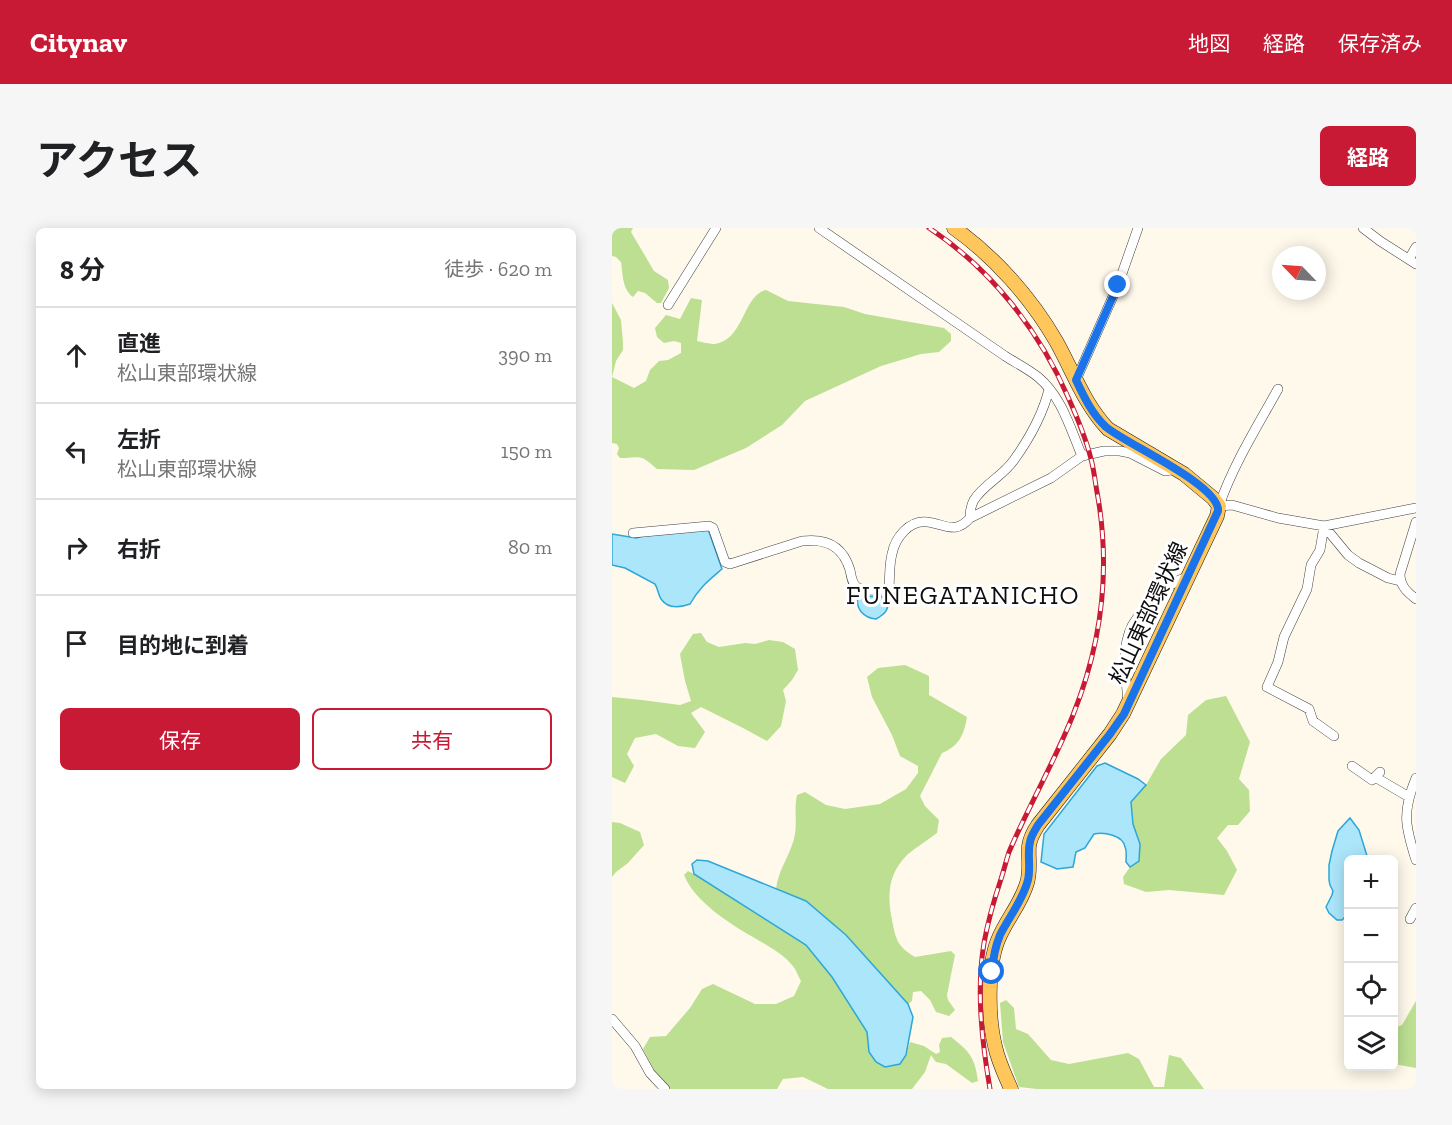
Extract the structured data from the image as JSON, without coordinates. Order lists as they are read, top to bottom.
{
  "streets": {
    "main road": ["松山東部環状線"]
  },
  "districts": ["FUNEGATANICHO"],
  "north": "top left",
  "page": {
    "header": "Citynav",
    "nav": ["地図", "経路", "保存済み"],
    "title": "アクセス",
    "buttons": [
      "経路",
      ["保存", "共有"]
    ],
    "heading": ["8 分", "徒歩 · 620 m"],
    "list": [
      ["直進", "松山東部環状線", "390 m"],
      ["左折", "松山東部環状線", "150 m"],
      ["右折", "80 m"],
      "目的地に到着"
    ],
    "map_buttons": ["+", "−"]
  }
}
